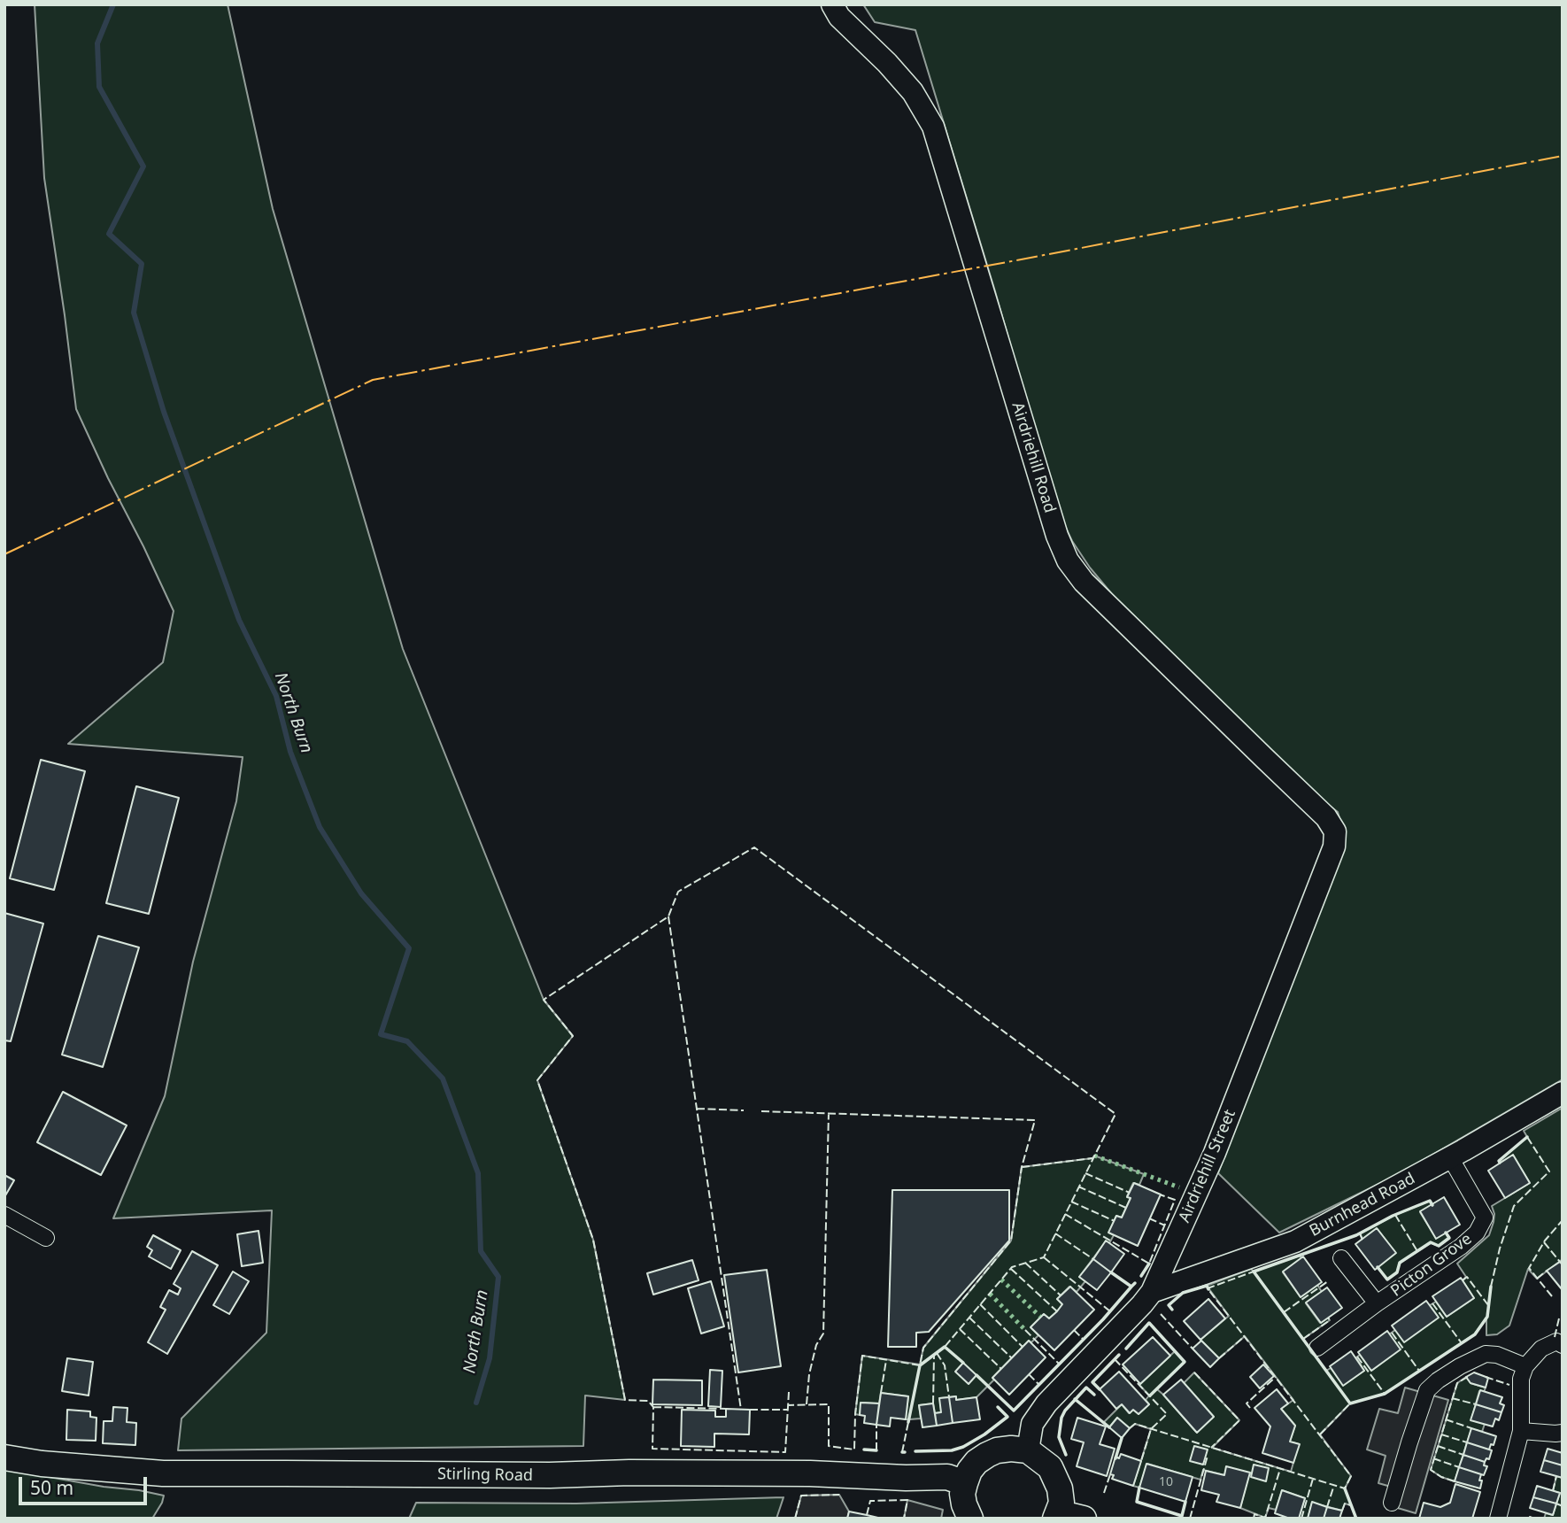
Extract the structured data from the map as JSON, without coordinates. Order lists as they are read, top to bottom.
{
  "streets": {
    "main road": ["Stirling Road"],
    "street": [
      "Airdriehill Road",
      "Airdriehill Street",
      "Burnhead Road",
      "Picton Grove"
    ]
  },
  "crossings": [
    ["Airdriehill Road", "Airdriehill Street"],
    ["Airdriehill Street", "Burnhead Road"],
    ["Burnhead Road", "Picton Grove"]
  ],
  "water": ["North Burn"],
  "house_numbers": ["10"],
  "scale_bar": "50 m"
}
